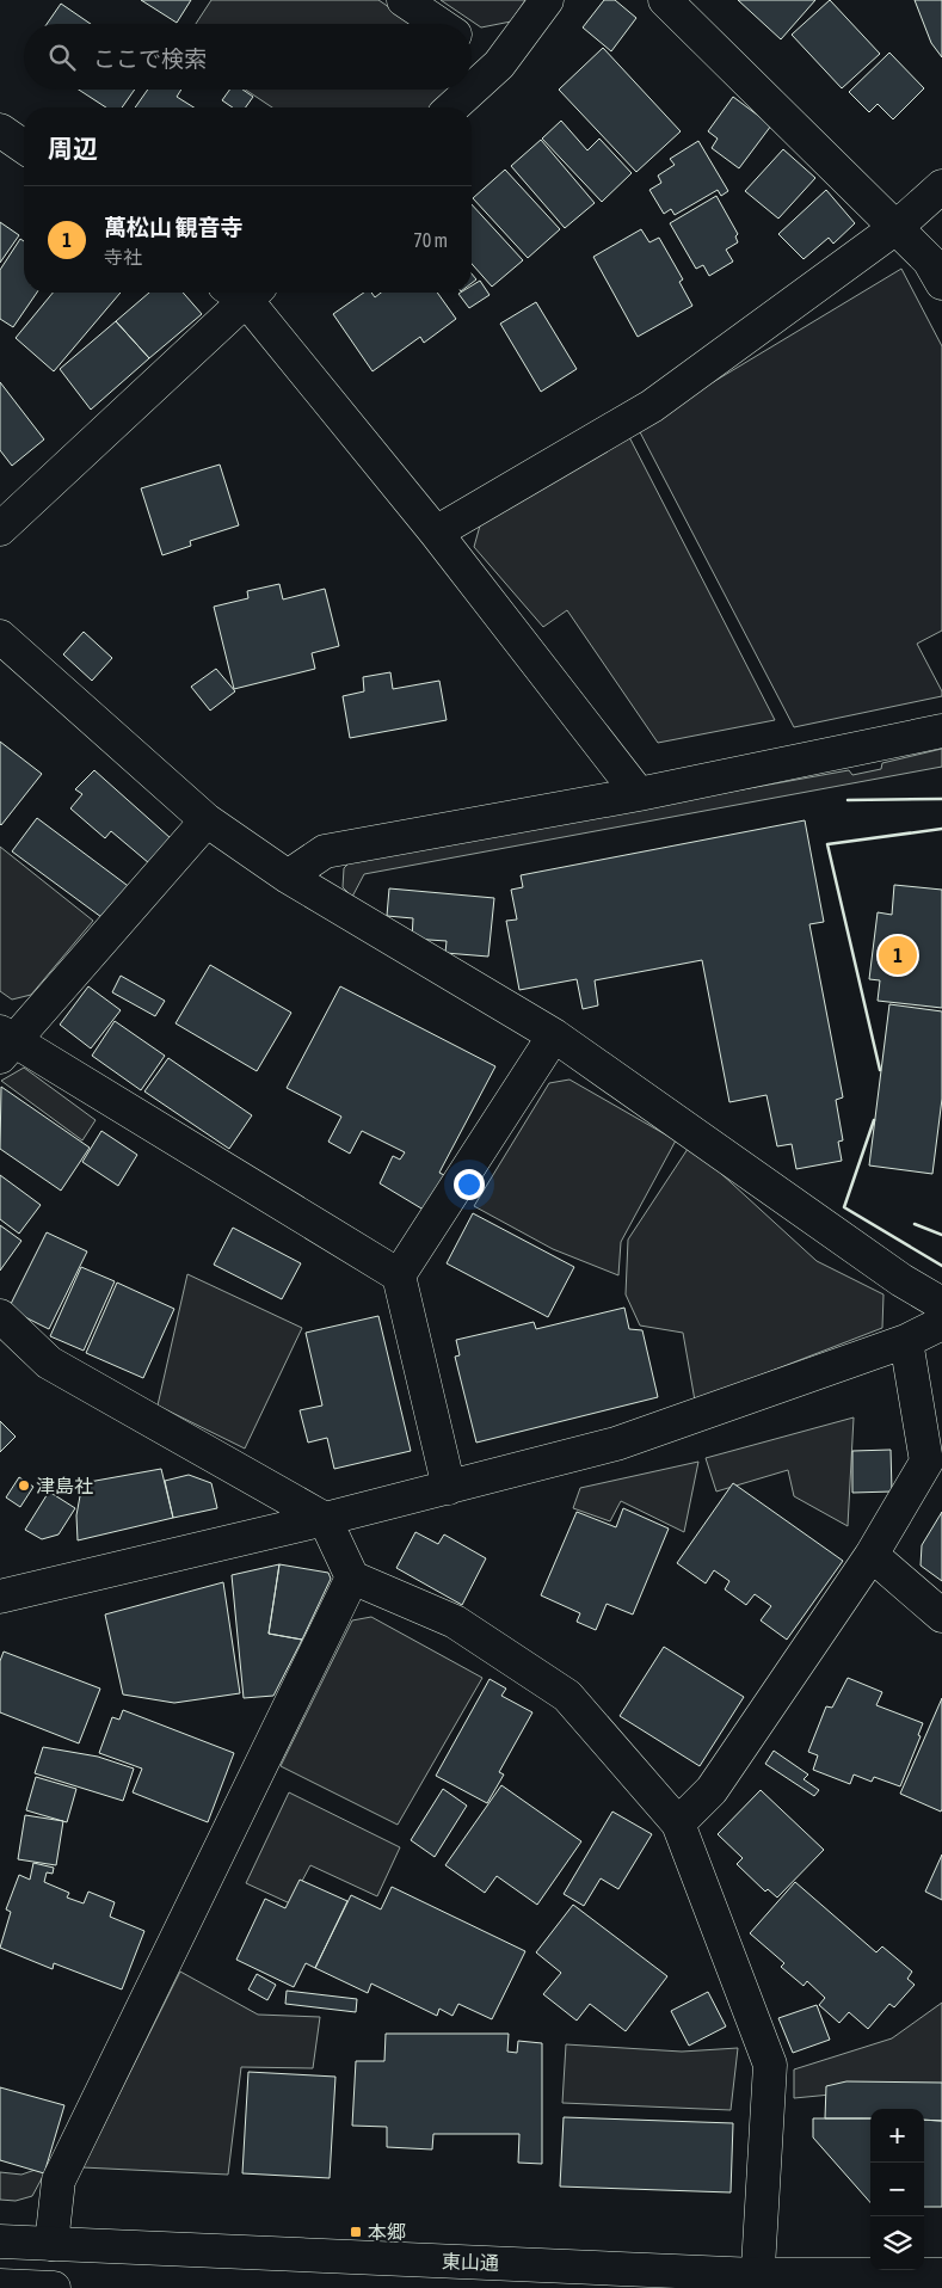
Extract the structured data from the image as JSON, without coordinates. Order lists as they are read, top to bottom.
{
  "streets": {
    "main road": ["東山通"]
  },
  "places": {
    "other": ["津島社"],
    "transit": ["本郷"]
  },
  "page": {
    "search": "ここで検索",
    "heading": "周辺",
    "list": [
      {
        "mark": "1",
        "name": "萬松山 観音寺",
        "note": "寺社",
        "value": "70 m"
      }
    ],
    "pins": "1",
    "map_buttons": ["+", "−"]
  }
}
